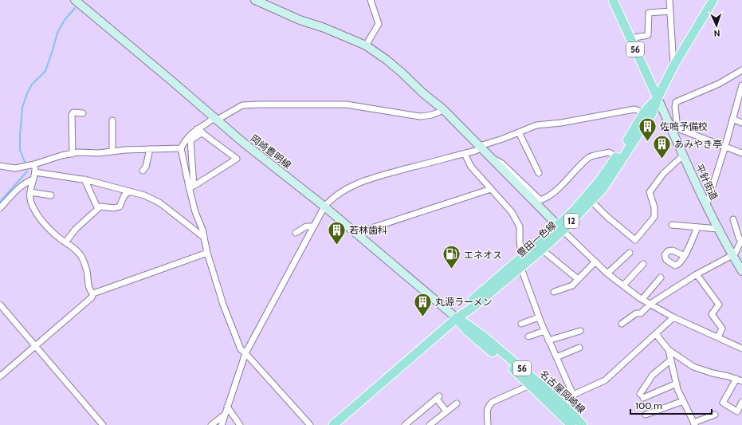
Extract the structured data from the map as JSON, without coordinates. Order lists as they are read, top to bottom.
{
  "streets": {
    "main road": [
      "56",
      "12",
      "豊田一色線",
      "名古屋岡崎線"
    ],
    "street": ["岡崎豊明線", "平針街道"]
  },
  "crossings": [
    ["56", "平針街道"],
    ["56", "豊田一色線"],
    ["岡崎豊明線", "豊田一色線"],
    ["岡崎豊明線", "名古屋岡崎線"],
    ["平針街道", "豊田一色線"],
    ["豊田一色線", "名古屋岡崎線"]
  ],
  "places": {
    "building": [
      "佐鳴予備校",
      "あみやき亭",
      "若林歯科",
      "丸源ラーメン"
    ],
    "fuel station": ["エネオス"]
  },
  "scale_bar": "100 m",
  "north": "bottom"
}
